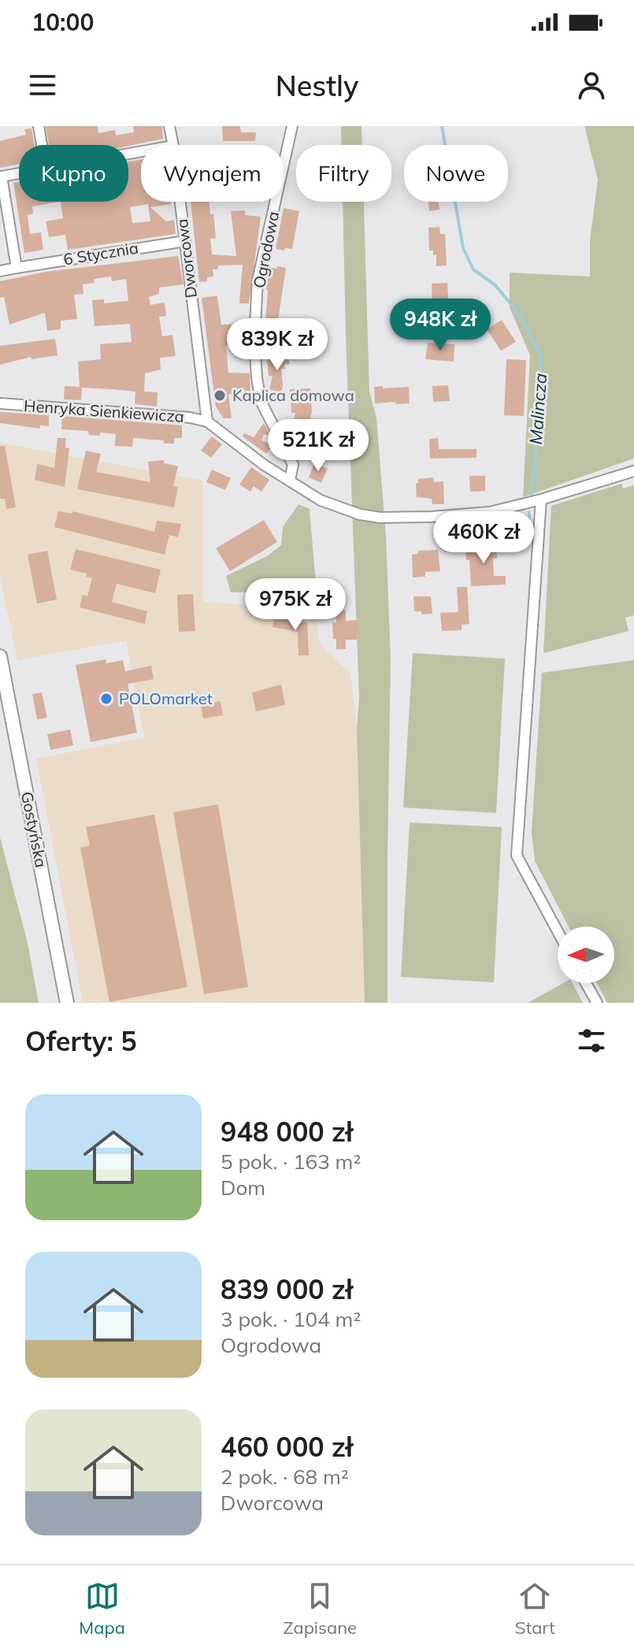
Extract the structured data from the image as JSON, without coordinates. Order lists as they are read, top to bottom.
{
  "streets": {
    "street": [
      "Ogrodowa",
      "6 Stycznia",
      "Dworcowa",
      "Henryka Sienkiewicza",
      "Gostyńska"
    ]
  },
  "crossings": [
    ["6 Stycznia", "Dworcowa"],
    ["Dworcowa", "Henryka Sienkiewicza"]
  ],
  "water": ["Malincza"],
  "places": ["Kaplica domowa", "POLOmarket"],
  "north": "left",
  "page": {
    "status": "10:00",
    "header": "Nestly",
    "chip": [
      "Kupno",
      "Wynajem",
      "Filtry",
      "Nowe"
    ],
    "price": [
      "948K zł",
      "839K zł",
      "521K zł",
      "460K zł",
      "975K zł"
    ],
    "heading": "Oferty: 5",
    "list": [
      {
        "name": "948 000 zł",
        "note": "5 pok. · 163 m² · Dom"
      },
      {
        "name": "839 000 zł",
        "note": "3 pok. · 104 m² · Ogrodowa"
      },
      {
        "name": "460 000 zł",
        "note": "2 pok. · 68 m² · Dworcowa"
      }
    ],
    "tabs": ["Mapa", "Zapisane", "Start"]
  }
}
